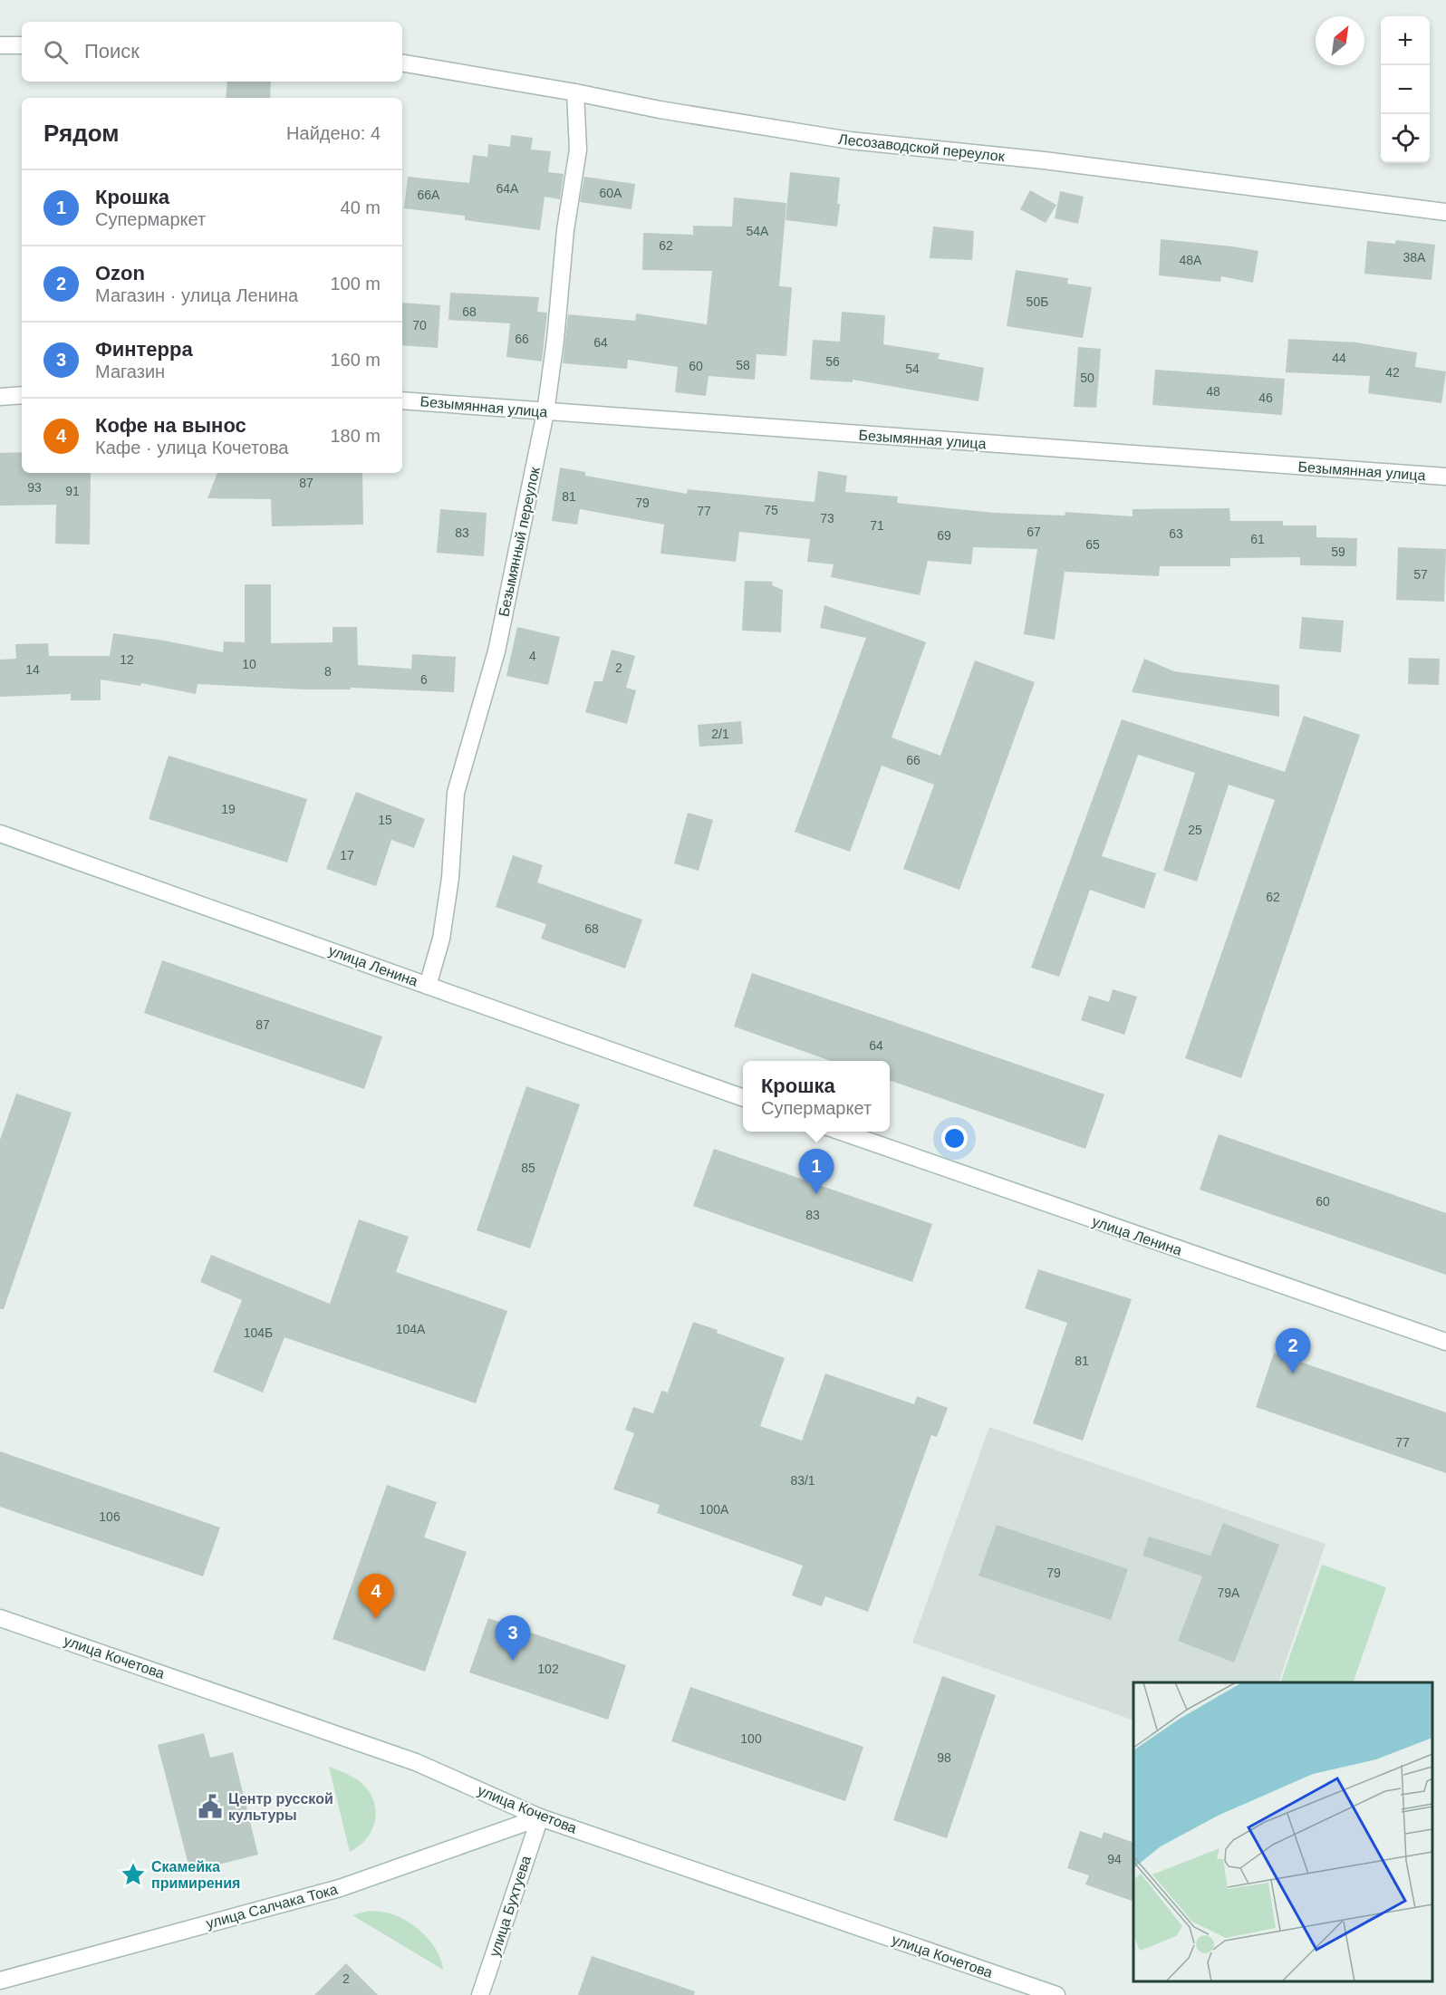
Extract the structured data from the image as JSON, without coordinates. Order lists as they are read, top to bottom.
{
  "streets": {
    "street": [
      "Лесозаводской переулок",
      "Безымянная улица",
      "Безымянный переулок",
      "улица Ленина",
      "улица Кочетова",
      "улица Салчака Тока",
      "улица Бухтуева"
    ]
  },
  "crossings": [
    ["Лесозаводской переулок", "Безымянный переулок"],
    ["Безымянная улица", "Безымянный переулок"],
    ["Безымянный переулок", "улица Ленина"],
    ["улица Кочетова", "улица Салчака Тока"],
    ["улица Кочетова", "улица Бухтуева"],
    ["улица Салчака Тока", "улица Бухтуева"]
  ],
  "places": {
    "public building": ["Центр русской культуры"],
    "place": ["Скамейка примирения"]
  },
  "house_numbers": [
    "64А",
    "60А",
    "66А",
    "54А",
    "62",
    "38А",
    "48А",
    "50Б",
    "68",
    "70",
    "66",
    "64",
    "44",
    "56",
    "58",
    "60",
    "54",
    "42",
    "50",
    "48",
    "46",
    "87",
    "93",
    "91",
    "81",
    "79",
    "75",
    "77",
    "73",
    "71",
    "67",
    "83",
    "63",
    "69",
    "61",
    "65",
    "59",
    "57",
    "4",
    "12",
    "10",
    "2",
    "14",
    "8",
    "6",
    "2/1",
    "66",
    "19",
    "15",
    "25",
    "17",
    "62",
    "68",
    "87",
    "64",
    "85",
    "60",
    "83",
    "104А",
    "104Б",
    "81",
    "77",
    "83/1",
    "100А",
    "106",
    "79",
    "79А",
    "102",
    "100",
    "98",
    "94",
    "2"
  ],
  "north": "top right",
  "page": {
    "map_buttons": ["+", "−"],
    "search": "Поиск",
    "heading": ["Рядом", "Найдено: 4"],
    "list": [
      {
        "mark": "1",
        "name": "Крошка",
        "note": "Супермаркет",
        "value": "40 m"
      },
      {
        "mark": "2",
        "name": "Ozon",
        "note": "Магазин · улица Ленина",
        "value": "100 m"
      },
      {
        "mark": "3",
        "name": "Финтерра",
        "note": "Магазин",
        "value": "160 m"
      },
      {
        "mark": "4",
        "name": "Кофе на вынос",
        "note": "Кафе · улица Кочетова",
        "value": "180 m"
      }
    ],
    "popup": ["Крошка", "Супермаркет"],
    "pins": [
      "1",
      "2",
      "4",
      "3"
    ]
  }
}
